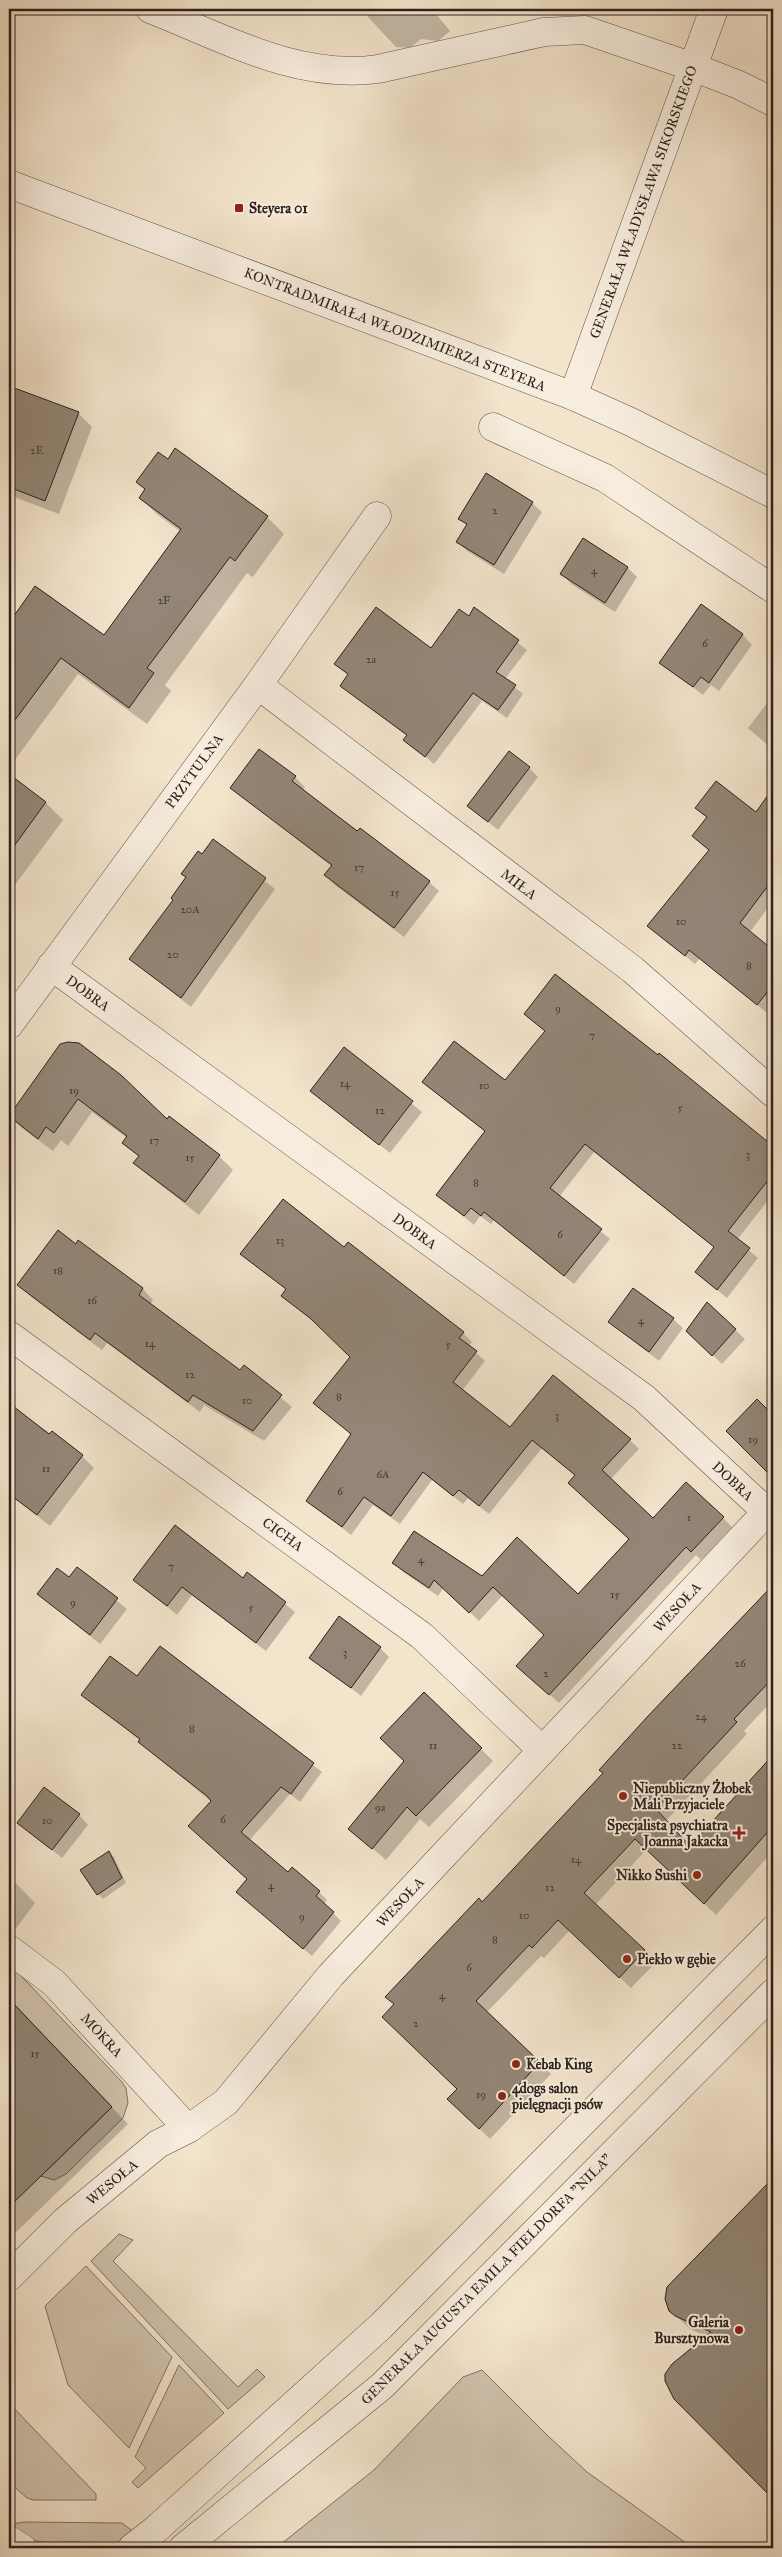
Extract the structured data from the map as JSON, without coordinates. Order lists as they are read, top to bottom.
{
  "streets": {
    "street": [
      "GENERAŁA WŁADYSŁAWA SIKORSKIEGO",
      "KONTRADMIRAŁA WŁODZIMIERZA STEYERA",
      "PRZYTULNA",
      "MIŁA",
      "DOBRA",
      "CICHA",
      "WESOŁA",
      "MOKRA",
      "GENERAŁA AUGUSTA EMILA FIELDORFA \"NILA\""
    ]
  },
  "crossings": [
    ["GENERAŁA WŁADYSŁAWA SIKORSKIEGO", "KONTRADMIRAŁA WŁODZIMIERZA STEYERA"],
    ["PRZYTULNA", "MIŁA"],
    ["PRZYTULNA", "DOBRA"],
    ["DOBRA", "WESOŁA"],
    ["CICHA", "WESOŁA"],
    ["WESOŁA", "MOKRA"]
  ],
  "places": {
    "transit": ["Steyera 01"],
    "other": [
      "Niepubliczny Żłobek Mali Przyjaciele",
      "Nikko Sushi",
      "Piekło w gębie",
      "Kebab King",
      "4dogs salon pielęgnacji psów",
      "Galeria Bursztynowa"
    ],
    "health": ["Specjalista psychiatra Joanna Jakacka"]
  },
  "house_numbers": [
    "2E",
    "2",
    "4",
    "2F",
    "6",
    "2a",
    "17",
    "15",
    "20A",
    "10",
    "20",
    "8",
    "9",
    "7",
    "14",
    "10",
    "19",
    "5",
    "12",
    "17",
    "3",
    "15",
    "8",
    "6",
    "13",
    "18",
    "16",
    "4",
    "14",
    "5",
    "12",
    "8",
    "10",
    "3",
    "19",
    "11",
    "6A",
    "6",
    "1",
    "4",
    "7",
    "15",
    "9",
    "5",
    "3",
    "26",
    "2",
    "24",
    "8",
    "11",
    "22",
    "9a",
    "6",
    "10",
    "14",
    "4",
    "12",
    "10",
    "9",
    "8",
    "6",
    "4",
    "2",
    "15",
    "19"
  ]
}
